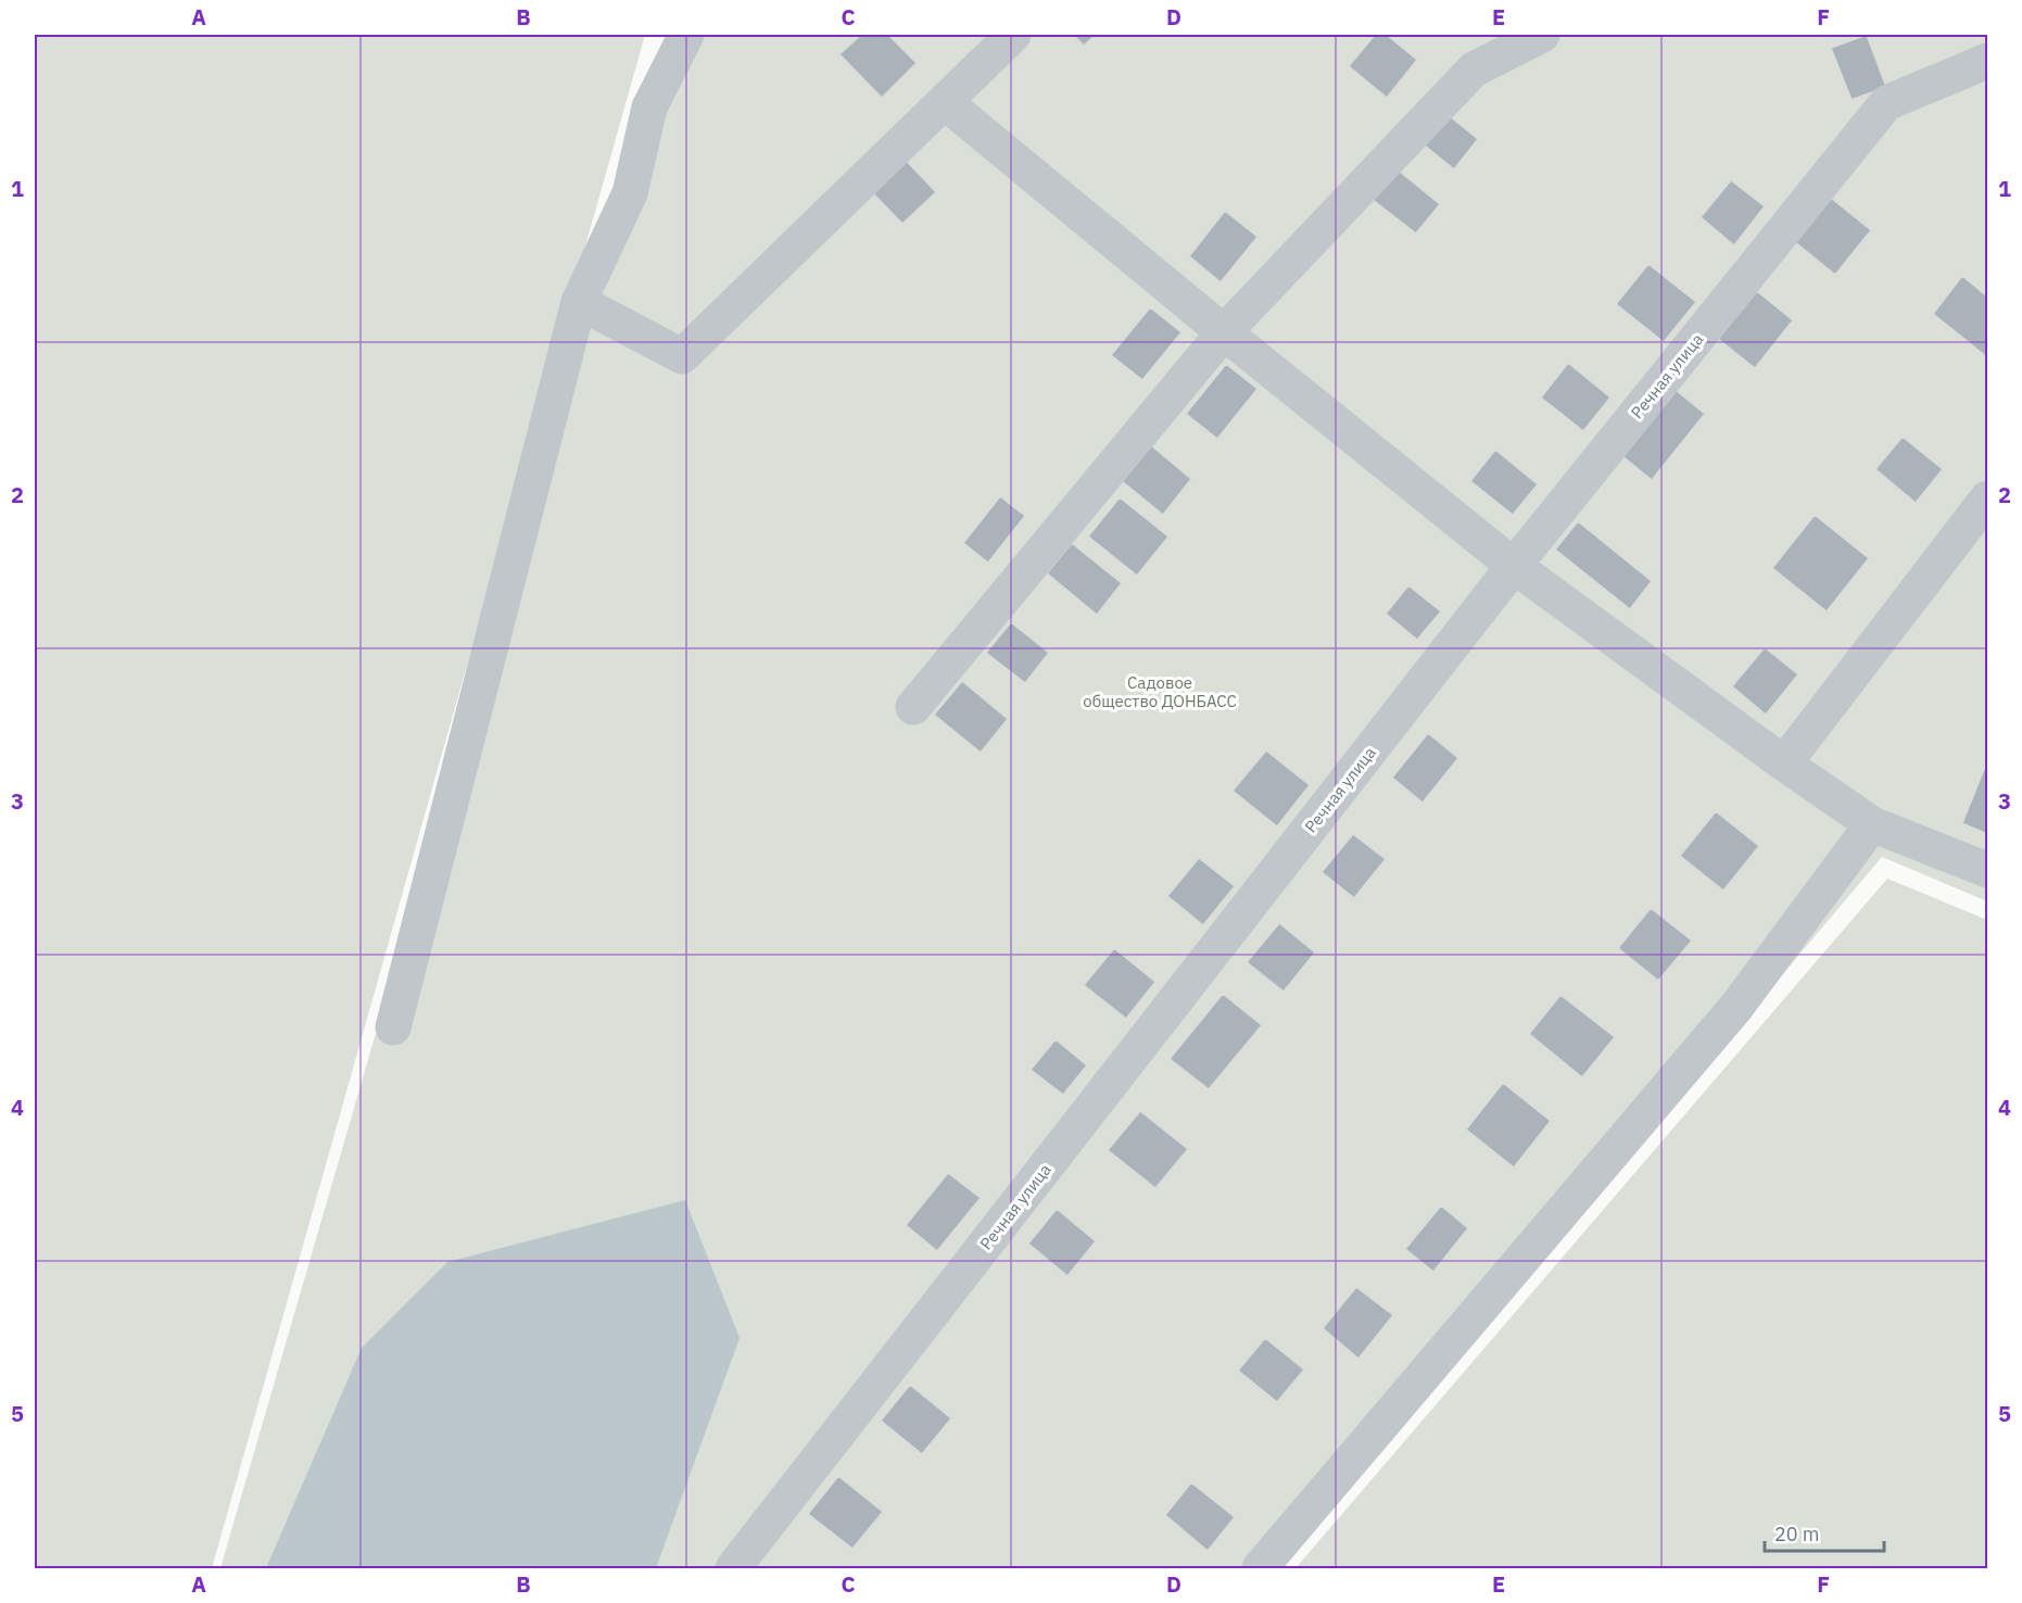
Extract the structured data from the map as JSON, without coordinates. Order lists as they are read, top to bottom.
{
  "streets": {
    "street": ["Речная улица"]
  },
  "parks": ["Садовое общество ДОНБАСС"],
  "scale_bar": "20 m",
  "grid": {
    "columns": [
      "A",
      "B",
      "C",
      "D",
      "E",
      "F"
    ],
    "rows": [
      "1",
      "2",
      "3",
      "4",
      "5"
    ]
  }
}
